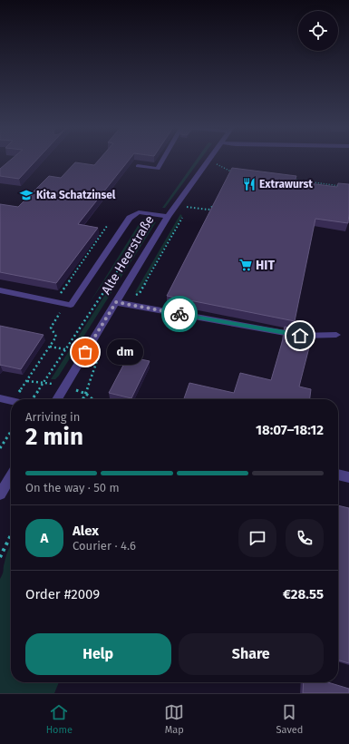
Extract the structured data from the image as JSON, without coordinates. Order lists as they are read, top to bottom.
{
  "streets": {
    "street": ["Alte Heerstraße"]
  },
  "places": {
    "restaurant": ["Extrawurst"],
    "school or university": ["Kita Schatzinsel"],
    "supermarket": ["HIT"],
    "other": ["dm"]
  },
  "page": {
    "bubble": "dm",
    "heading": ["2 min", "Arriving in", "18:07–18:12"],
    "panel": [
      "Alex",
      "Courier · 4.6",
      "Order #2009",
      "€28.55"
    ],
    "bar": "On the way · 50 m",
    "round": "A",
    "buttons": ["Help", "Share"],
    "tabs": ["Home", "Map", "Saved"]
  }
}
